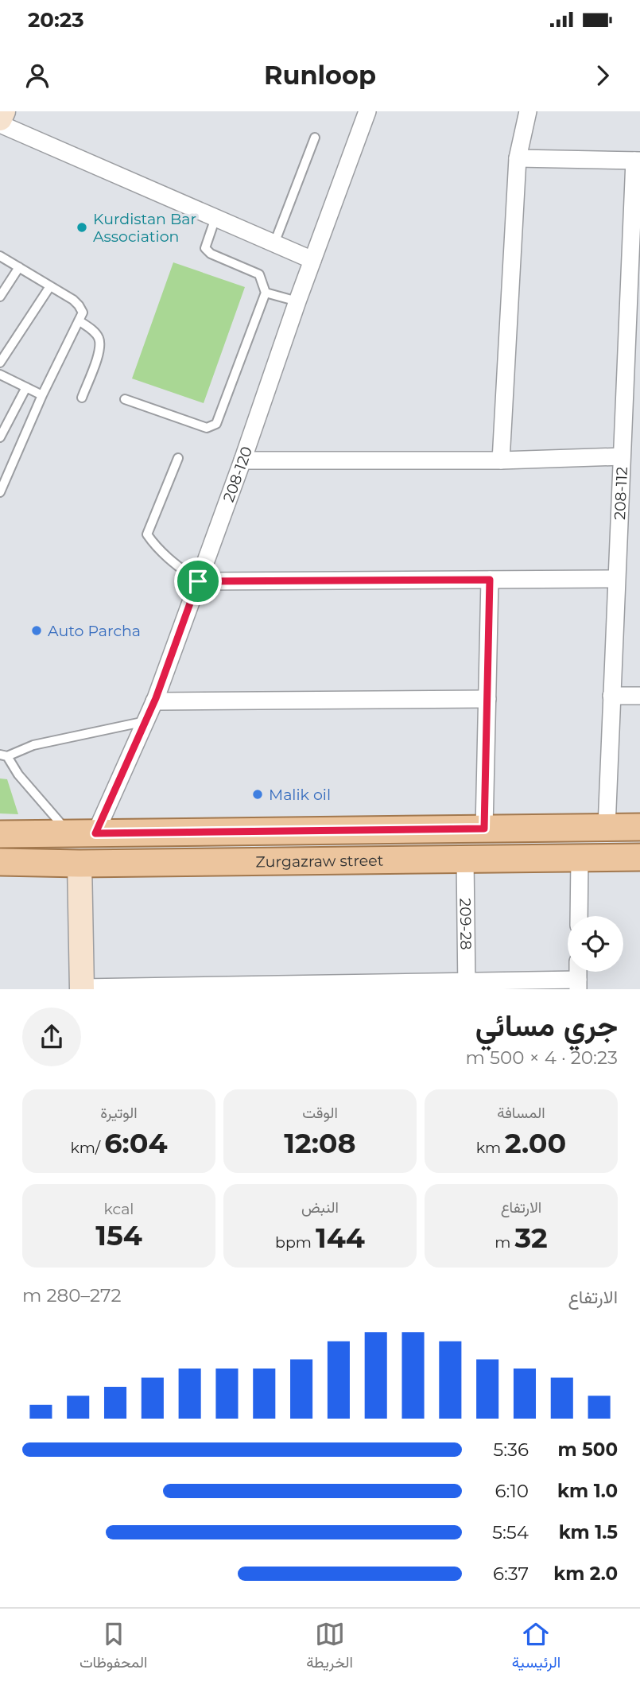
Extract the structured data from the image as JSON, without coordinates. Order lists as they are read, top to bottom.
{
  "streets": {
    "main road": ["Zurgazraw street"],
    "street": ["208-120", "208-112", "209-28"]
  },
  "crossings": [
    ["208-120", "Zurgazraw street"],
    ["208-112", "Zurgazraw street"],
    ["Zurgazraw street", "209-28"]
  ],
  "places": ["Kurdistan Bar Association", "Auto Parcha", "Malik oil"],
  "page": {
    "status": "20:23",
    "header": "Runloop",
    "heading": ["جري مسائي", "20:23 · 4 × 500 m"],
    "stats": [
      ["المسافة", "2.00 km"],
      ["الوقت", "12:08"],
      ["الوتيرة", "6:04 /km"],
      ["الارتفاع", "32 m"],
      ["النبض", "144 bpm"],
      ["kcal", "154"]
    ],
    "chart": ["الارتفاع", "272–280 m"],
    "list": [
      {
        "name": "500 m",
        "note": "5:36"
      },
      {
        "name": "1.0 km",
        "note": "6:10"
      },
      {
        "name": "1.5 km",
        "note": "5:54"
      },
      {
        "name": "2.0 km",
        "note": "6:37"
      }
    ],
    "tabs": ["الرئيسية", "الخريطة", "المحفوظات"]
  }
}
